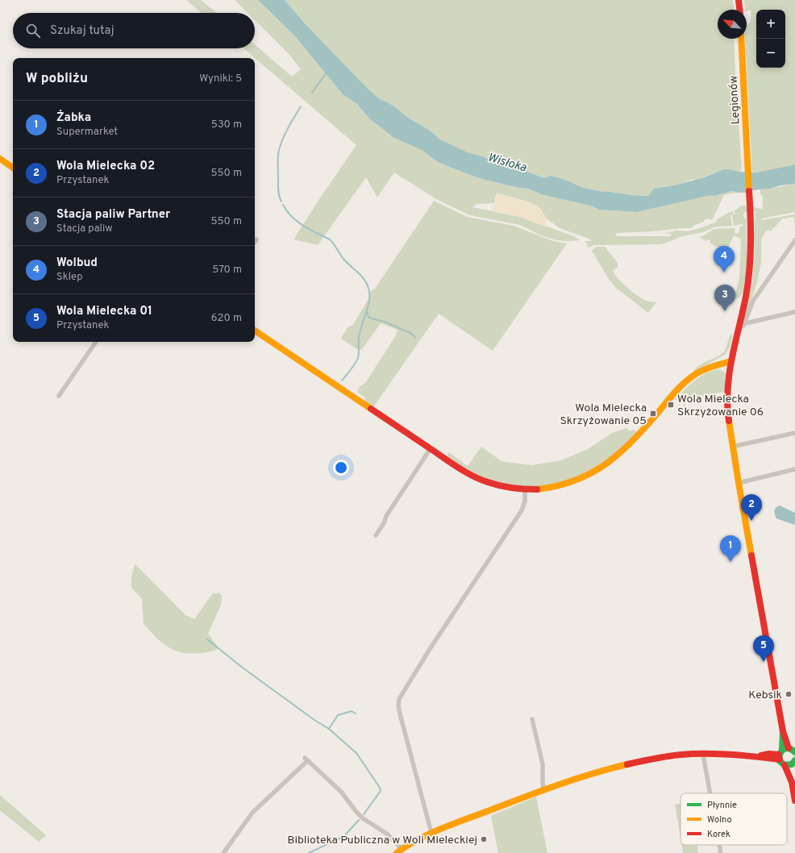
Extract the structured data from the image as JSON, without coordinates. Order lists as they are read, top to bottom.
{
  "streets": {
    "street": ["Legionów"]
  },
  "water": ["Wisłoka"],
  "places": {
    "transit": ["Wola Mielecka Skrzyżowanie 06", "Wola Mielecka Skrzyżowanie 05"],
    "other": ["Kebsik", "Biblioteka Publiczna w Woli Mieleckiej"]
  },
  "legend": ["Płynnie", "Wolno", "Korek"],
  "north": "top left",
  "page": {
    "map_buttons": ["+", "−"],
    "search": "Szukaj tutaj",
    "heading": ["W pobliżu", "Wyniki: 5"],
    "list": [
      {
        "mark": "1",
        "name": "Żabka",
        "note": "Supermarket",
        "value": "530 m"
      },
      {
        "mark": "2",
        "name": "Wola Mielecka 02",
        "note": "Przystanek",
        "value": "550 m"
      },
      {
        "mark": "3",
        "name": "Stacja paliw Partner",
        "note": "Stacja paliw",
        "value": "550 m"
      },
      {
        "mark": "4",
        "name": "Wolbud",
        "note": "Sklep",
        "value": "570 m"
      },
      {
        "mark": "5",
        "name": "Wola Mielecka 01",
        "note": "Przystanek",
        "value": "620 m"
      }
    ],
    "pins": [
      "4",
      "3",
      "2",
      "1",
      "5"
    ]
  }
}
